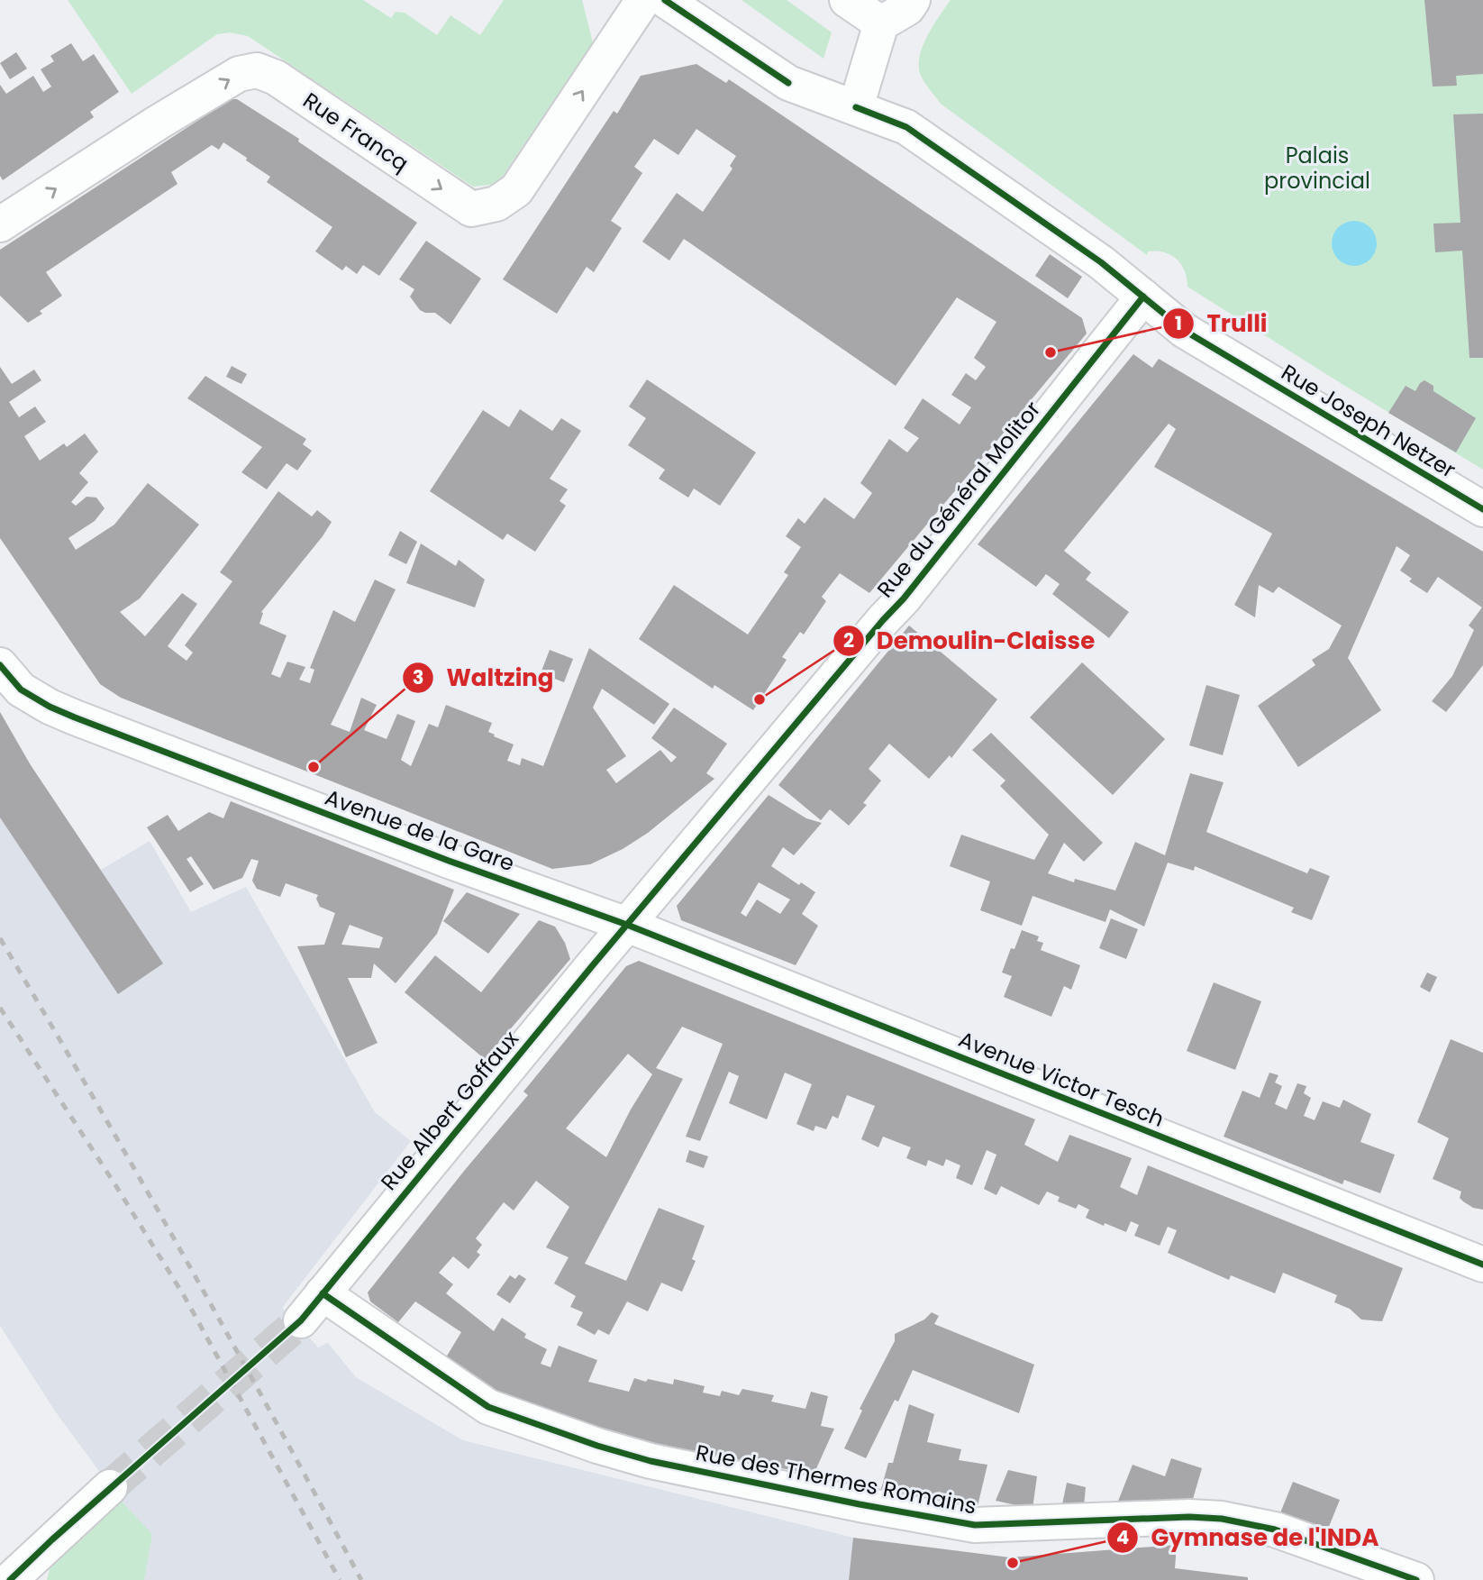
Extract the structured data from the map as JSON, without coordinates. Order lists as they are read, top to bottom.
{
  "streets": {
    "street": [
      "Rue Francq",
      "Rue Joseph Netzer",
      "Rue du Général Molitor",
      "Avenue de la Gare",
      "Avenue Victor Tesch",
      "Rue Albert Goffaux",
      "Rue des Thermes Romains"
    ]
  },
  "crossings": [
    ["Rue Joseph Netzer", "Rue du Général Molitor"],
    ["Rue du Général Molitor", "Avenue de la Gare"],
    ["Rue du Général Molitor", "Avenue Victor Tesch"],
    ["Rue du Général Molitor", "Rue Albert Goffaux"],
    ["Avenue de la Gare", "Avenue Victor Tesch"],
    ["Avenue de la Gare", "Rue Albert Goffaux"],
    ["Avenue Victor Tesch", "Rue Albert Goffaux"],
    ["Rue Albert Goffaux", "Rue des Thermes Romains"]
  ],
  "one_way": ["Rue Francq"],
  "parks": ["Palais provincial"],
  "places": [
    "Trulli",
    "Demoulin-Claisse",
    "Waltzing",
    "Gymnase de l'INDA"
  ]
}
